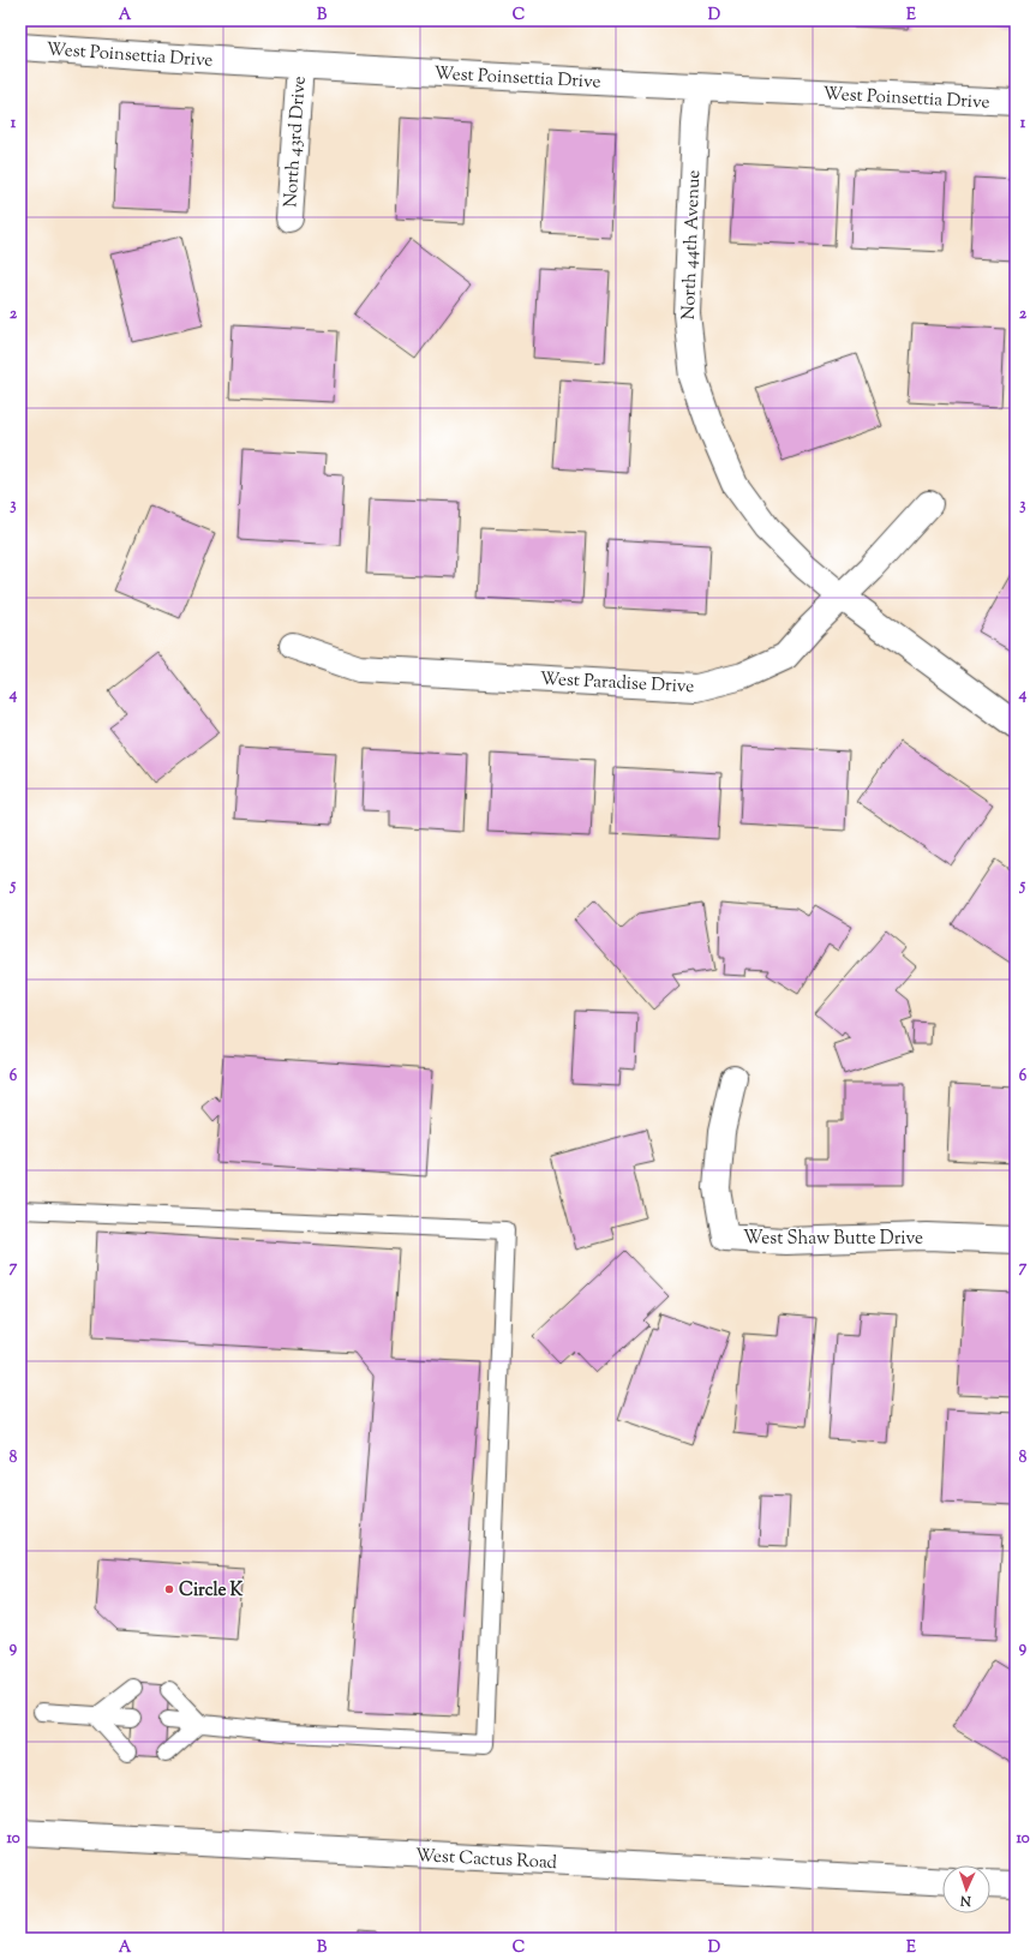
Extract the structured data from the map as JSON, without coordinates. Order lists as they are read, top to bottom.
{
  "streets": {
    "street": [
      "West Poinsettia Drive",
      "North 43rd Drive",
      "North 44th Avenue",
      "West Paradise Drive",
      "West Shaw Butte Drive",
      "West Cactus Road"
    ]
  },
  "crossings": [
    ["West Poinsettia Drive", "North 43rd Drive"],
    ["West Poinsettia Drive", "North 44th Avenue"],
    ["North 44th Avenue", "West Paradise Drive"]
  ],
  "places": ["Circle K"],
  "north": "bottom",
  "grid": {
    "columns": [
      "A",
      "B",
      "C",
      "D",
      "E"
    ],
    "rows": [
      "1",
      "2",
      "3",
      "4",
      "5",
      "6",
      "7",
      "8",
      "9",
      "10"
    ]
  }
}
